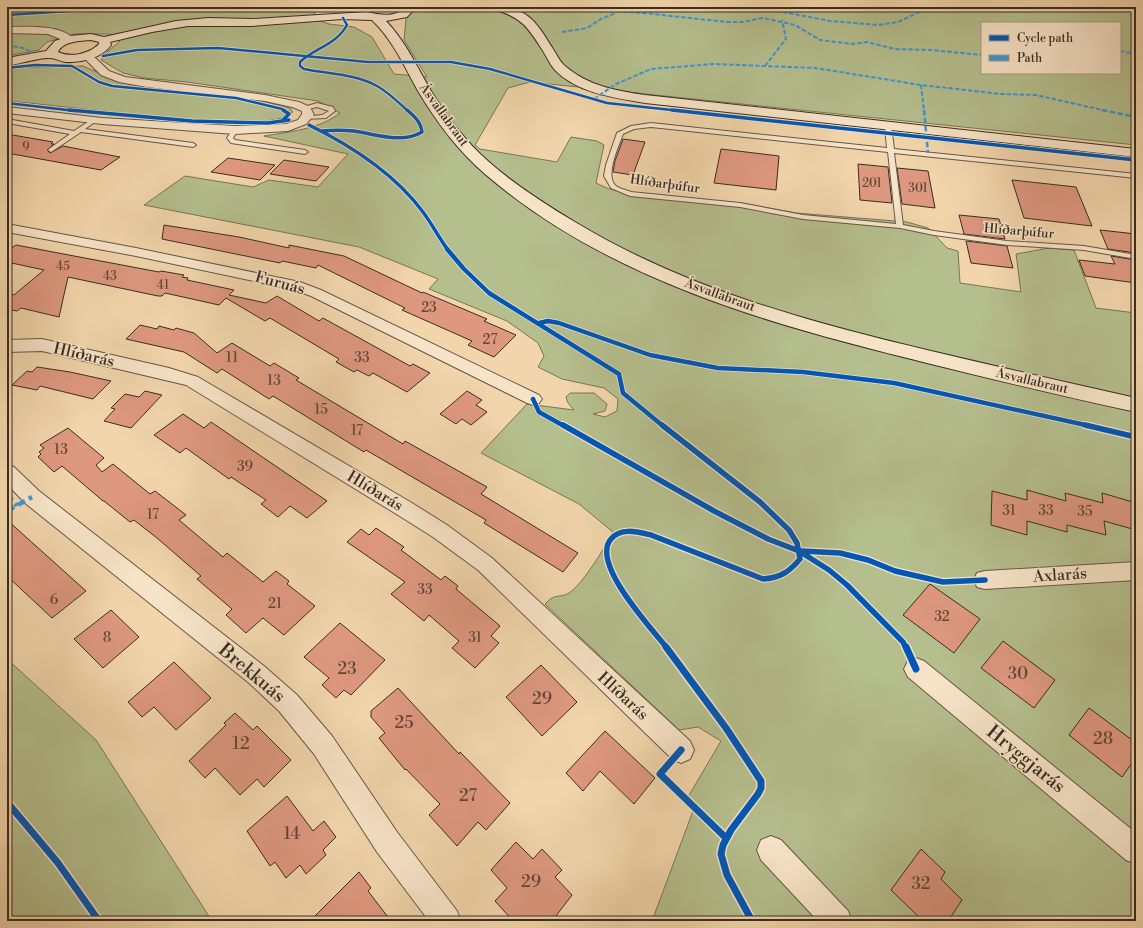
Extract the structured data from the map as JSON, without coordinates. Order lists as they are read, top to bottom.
{
  "streets": {
    "main road": ["Ásvallabraut"],
    "street": [
      "Furuás",
      "Hlíðarás",
      "Axlarás",
      "Brekkuás",
      "Hryggjarás"
    ],
    "lane": ["Hlíðarþúfur"]
  },
  "house_numbers": [
    "9",
    "201",
    "301",
    "45",
    "43",
    "41",
    "23",
    "27",
    "11",
    "33",
    "13",
    "15",
    "17",
    "13",
    "39",
    "31",
    "33",
    "35",
    "17",
    "33",
    "6",
    "21",
    "32",
    "8",
    "31",
    "23",
    "30",
    "29",
    "25",
    "28",
    "12",
    "27",
    "14",
    "29",
    "32"
  ],
  "legend": ["Cycle path", "Path"]
}
